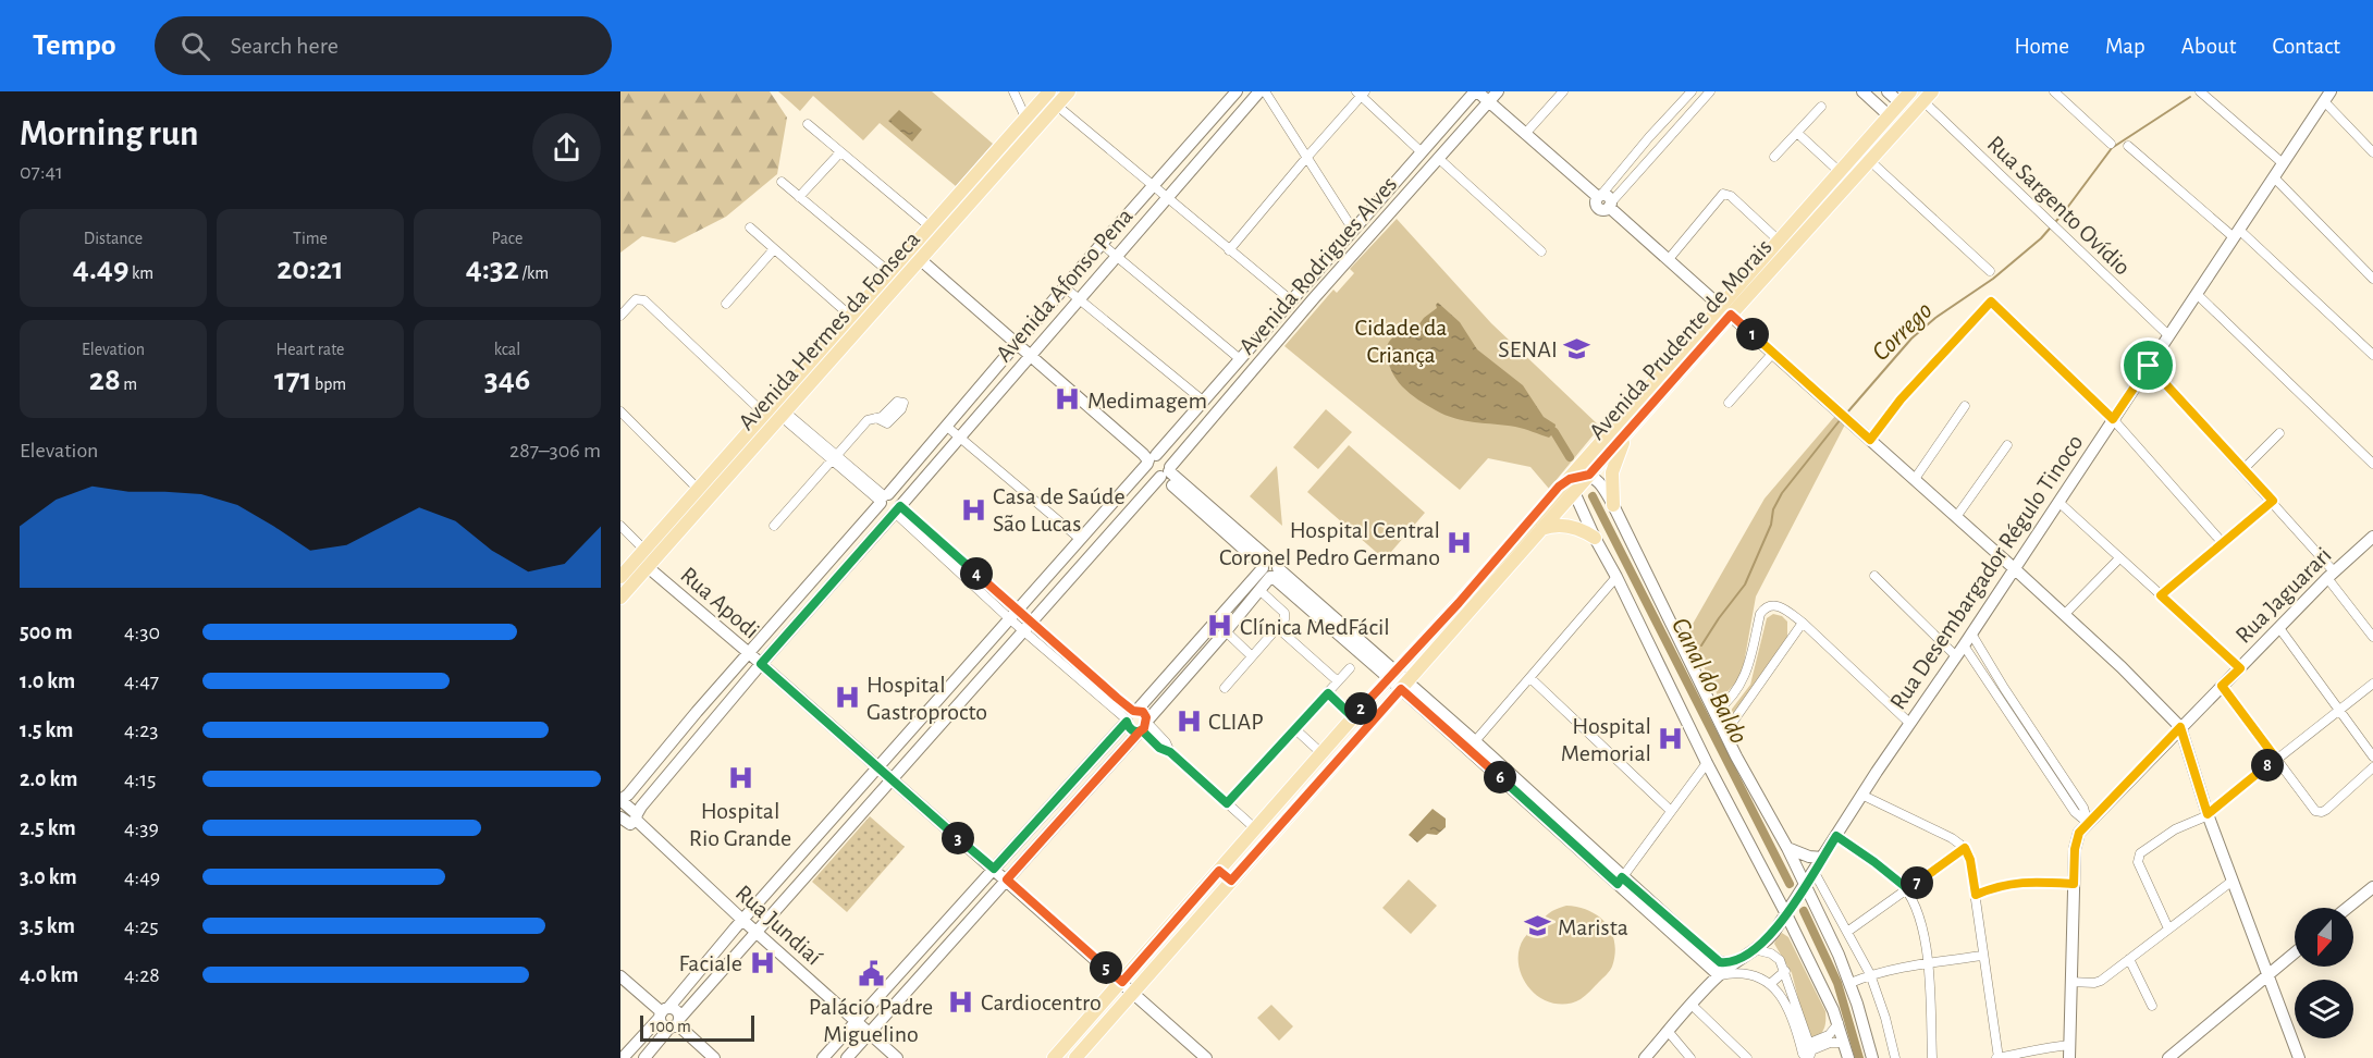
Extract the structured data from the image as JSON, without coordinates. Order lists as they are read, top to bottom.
{
  "streets": {
    "main road": [
      "Avenida Rodrigues Alves",
      "Avenida Afonso Pena",
      "Avenida Hermes da Fonseca",
      "Avenida Prudente de Morais",
      "Rua Desembargador Régulo Tinoco",
      "Rua Jaguarari",
      "Rua Apodi",
      "Rua Jundiaí"
    ],
    "street": ["Rua Sargento Ovídio"]
  },
  "crossings": [
    ["Rua Sargento Ovídio", "Avenida Prudente de Morais"],
    ["Rua Sargento Ovídio", "Rua Desembargador Régulo Tinoco"],
    ["Avenida Rodrigues Alves", "Rua Apodi"],
    ["Avenida Rodrigues Alves", "Rua Jundiaí"],
    ["Avenida Afonso Pena", "Rua Apodi"],
    ["Avenida Afonso Pena", "Rua Jundiaí"],
    ["Avenida Hermes da Fonseca", "Rua Apodi"],
    ["Avenida Prudente de Morais", "Rua Apodi"]
  ],
  "water": ["Corrego", "Canal do Baldo"],
  "parks": ["Cidade da Criança"],
  "places": {
    "school or university": ["SENAI", "Marista"],
    "hospital": [
      "Medimagem",
      "Casa de Saúde São Lucas",
      "Hospital Central Coronel Pedro Germano",
      "Clínica MedFácil",
      "Hospital Gastroprocto",
      "CLIAP",
      "Hospital Memorial",
      "Hospital Rio Grande",
      "Faciale",
      "Cardiocentro"
    ],
    "public building": ["Palácio Padre Miguelino"]
  },
  "scale_bar": "100 m",
  "north": "bottom",
  "page": {
    "header": "Tempo",
    "search": "Search here",
    "nav": [
      "Home",
      "Map",
      "About",
      "Contact"
    ],
    "heading": ["Morning run", "07:41"],
    "stats": [
      ["Distance", "4.49 km"],
      ["Time", "20:21"],
      ["Pace", "4:32 /km"],
      ["Elevation", "28 m"],
      ["Heart rate", "171 bpm"],
      ["kcal", "346"]
    ],
    "pins": [
      "1",
      "4",
      "2",
      "8",
      "6",
      "3",
      "7",
      "5"
    ],
    "chart": ["Elevation", "287–306 m"],
    "list": [
      {
        "name": "500 m",
        "note": "4:30"
      },
      {
        "name": "1.0 km",
        "note": "4:47"
      },
      {
        "name": "1.5 km",
        "note": "4:23"
      },
      {
        "name": "2.0 km",
        "note": "4:15"
      },
      {
        "name": "2.5 km",
        "note": "4:39"
      },
      {
        "name": "3.0 km",
        "note": "4:49"
      },
      {
        "name": "3.5 km",
        "note": "4:25"
      },
      {
        "name": "4.0 km",
        "note": "4:28"
      }
    ],
    "scale": "100 m"
  }
}
